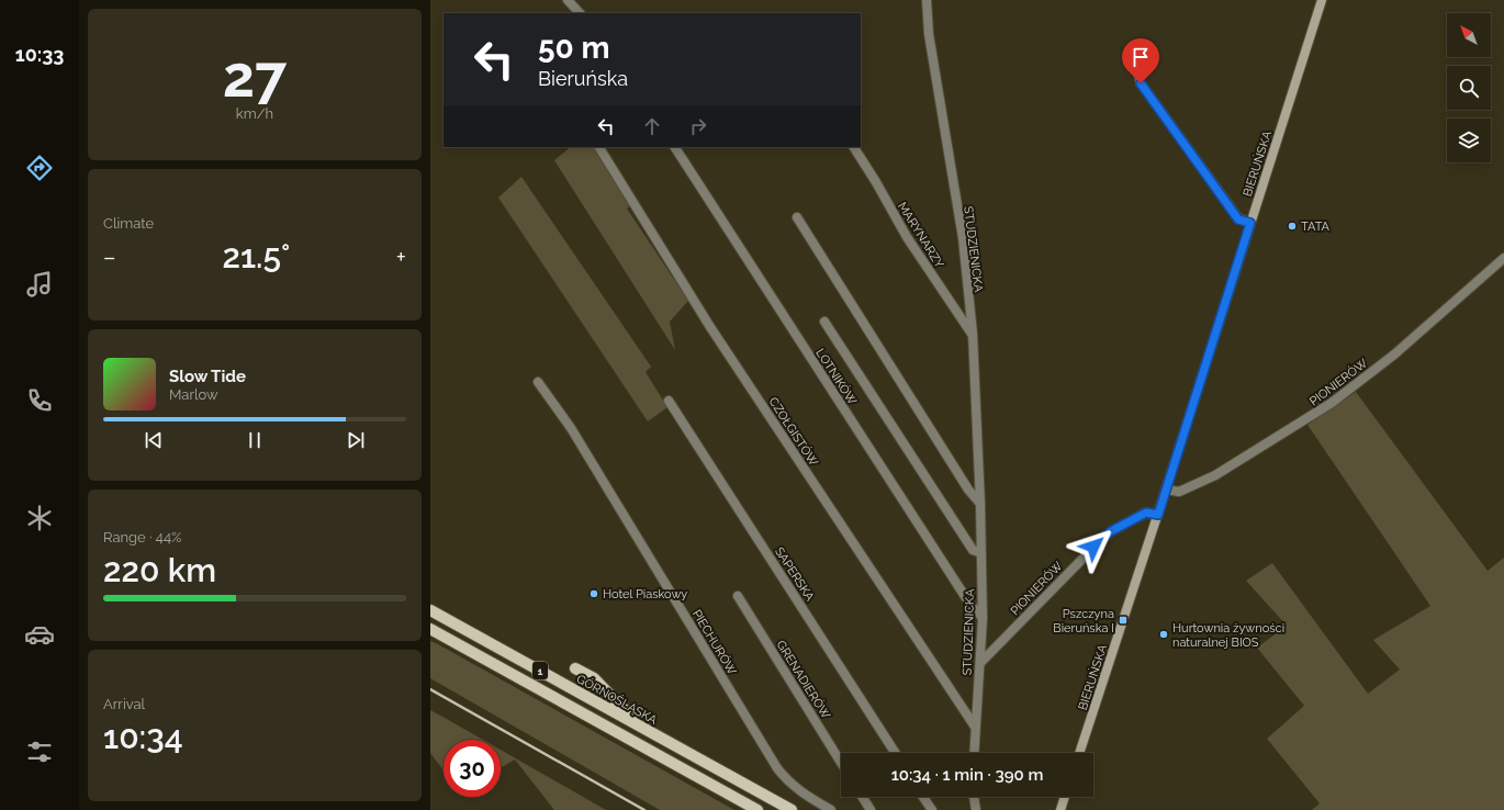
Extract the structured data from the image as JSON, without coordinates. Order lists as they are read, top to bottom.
{
  "streets": {
    "main road": ["BIERUŃSKA", "1", "GÓRNOŚLĄSKA"],
    "street": [
      "MARYNARZY",
      "STUDZIENICKA",
      "LOTNIKÓW",
      "PIONIERÓW",
      "CZOŁGISTÓW",
      "SAPERSKA",
      "PIECHURÓW",
      "GRENADIERÓW"
    ]
  },
  "crossings": [
    ["BIERUŃSKA", "PIONIERÓW"],
    ["MARYNARZY", "STUDZIENICKA"],
    ["STUDZIENICKA", "LOTNIKÓW"],
    ["STUDZIENICKA", "PIONIERÓW"],
    ["STUDZIENICKA", "CZOŁGISTÓW"]
  ],
  "places": {
    "other": ["TATA", "Hotel Piaskowy", "Hurtownia żywności naturalnej BIOS"],
    "transit": ["Pszczyna Bieruńska I"]
  },
  "north": "top left",
  "page": {
    "tabs": "10:33",
    "tile": [
      ["27", "km/h"],
      "Climate",
      ["Range · 44%", "220 km"],
      ["Arrival", "10:34"]
    ],
    "turn": ["50 m", "Bieruńska"],
    "heat": ["−", "21.5°", "+"],
    "song": ["Slow Tide", "Marlow"],
    "limit": "30",
    "trip": "10:34 · 1 min · 390 m"
  }
}
